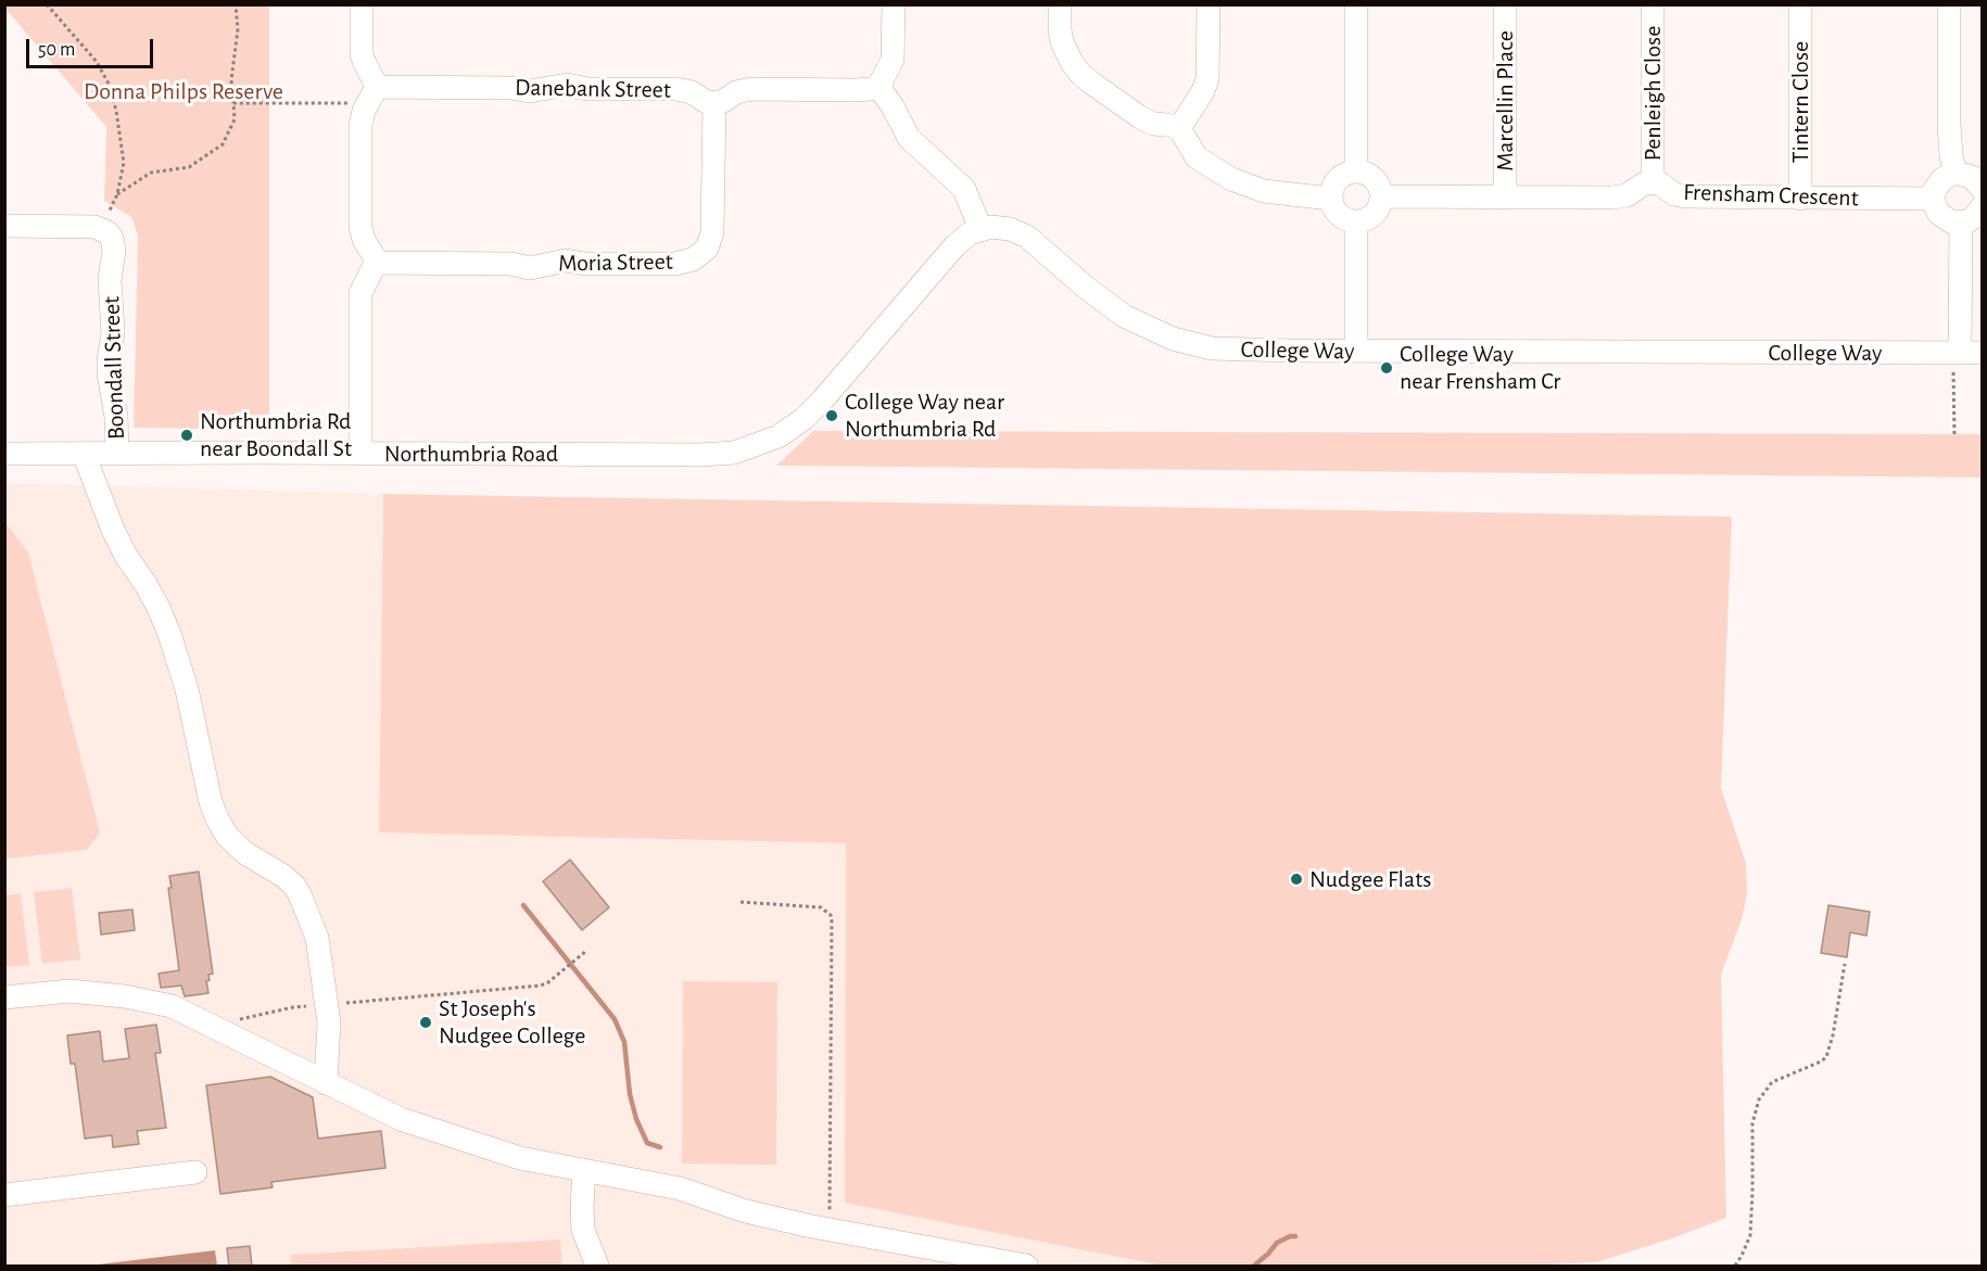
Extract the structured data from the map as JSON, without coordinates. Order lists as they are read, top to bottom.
{
  "streets": {
    "street": [
      "Danebank Street",
      "Penleigh Close",
      "Marcellin Place",
      "Tintern Close",
      "Frensham Crescent",
      "Moria Street",
      "College Way",
      "Boondall Street",
      "Northumbria Road"
    ]
  },
  "crossings": [
    ["Danebank Street", "Moria Street"],
    ["Penleigh Close", "Frensham Crescent"],
    ["Marcellin Place", "Frensham Crescent"],
    ["Tintern Close", "Frensham Crescent"],
    ["College Way", "Northumbria Road"],
    ["Boondall Street", "Northumbria Road"]
  ],
  "parks": ["Donna Philps Reserve"],
  "places": [
    "College Way near Frensham Cr",
    "College Way near Northumbria Rd",
    "Northumbria Rd near Boondall St",
    "Nudgee Flats",
    "St Joseph's Nudgee College"
  ],
  "scale_bar": "50 m"
}
